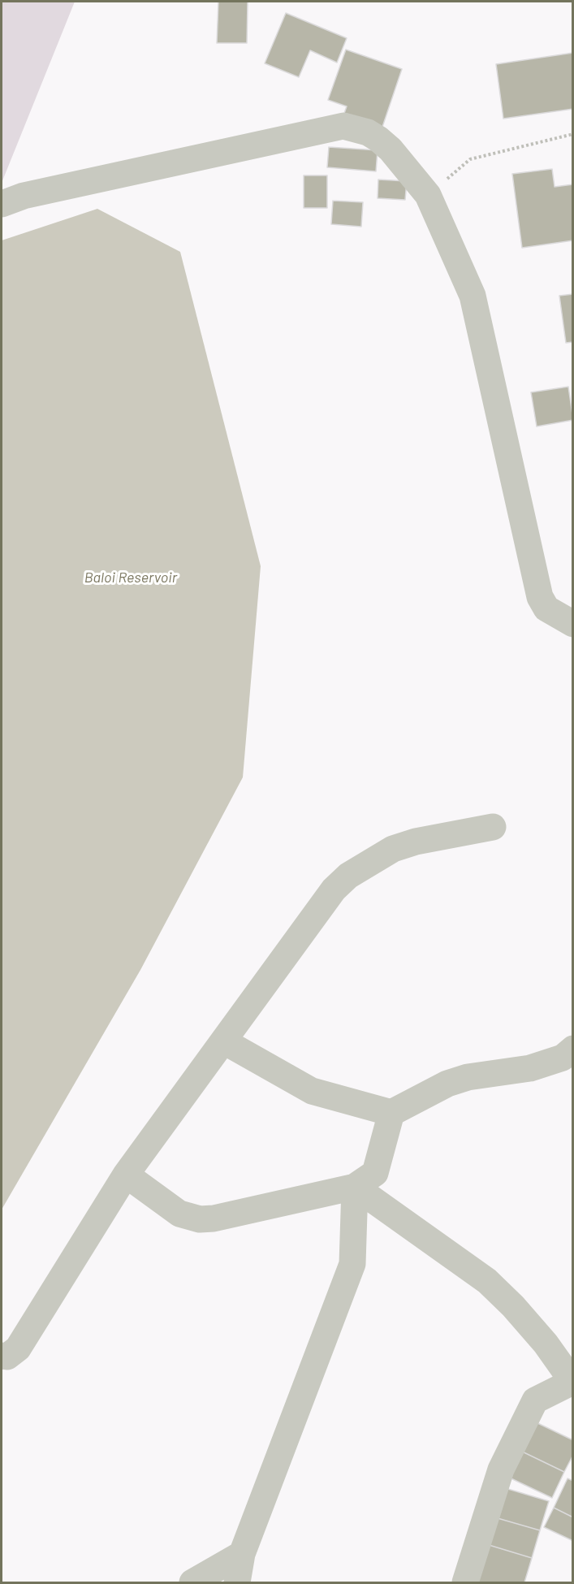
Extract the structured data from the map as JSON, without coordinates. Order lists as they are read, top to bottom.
{
  "water": ["Baloi Reservoir"]
}
